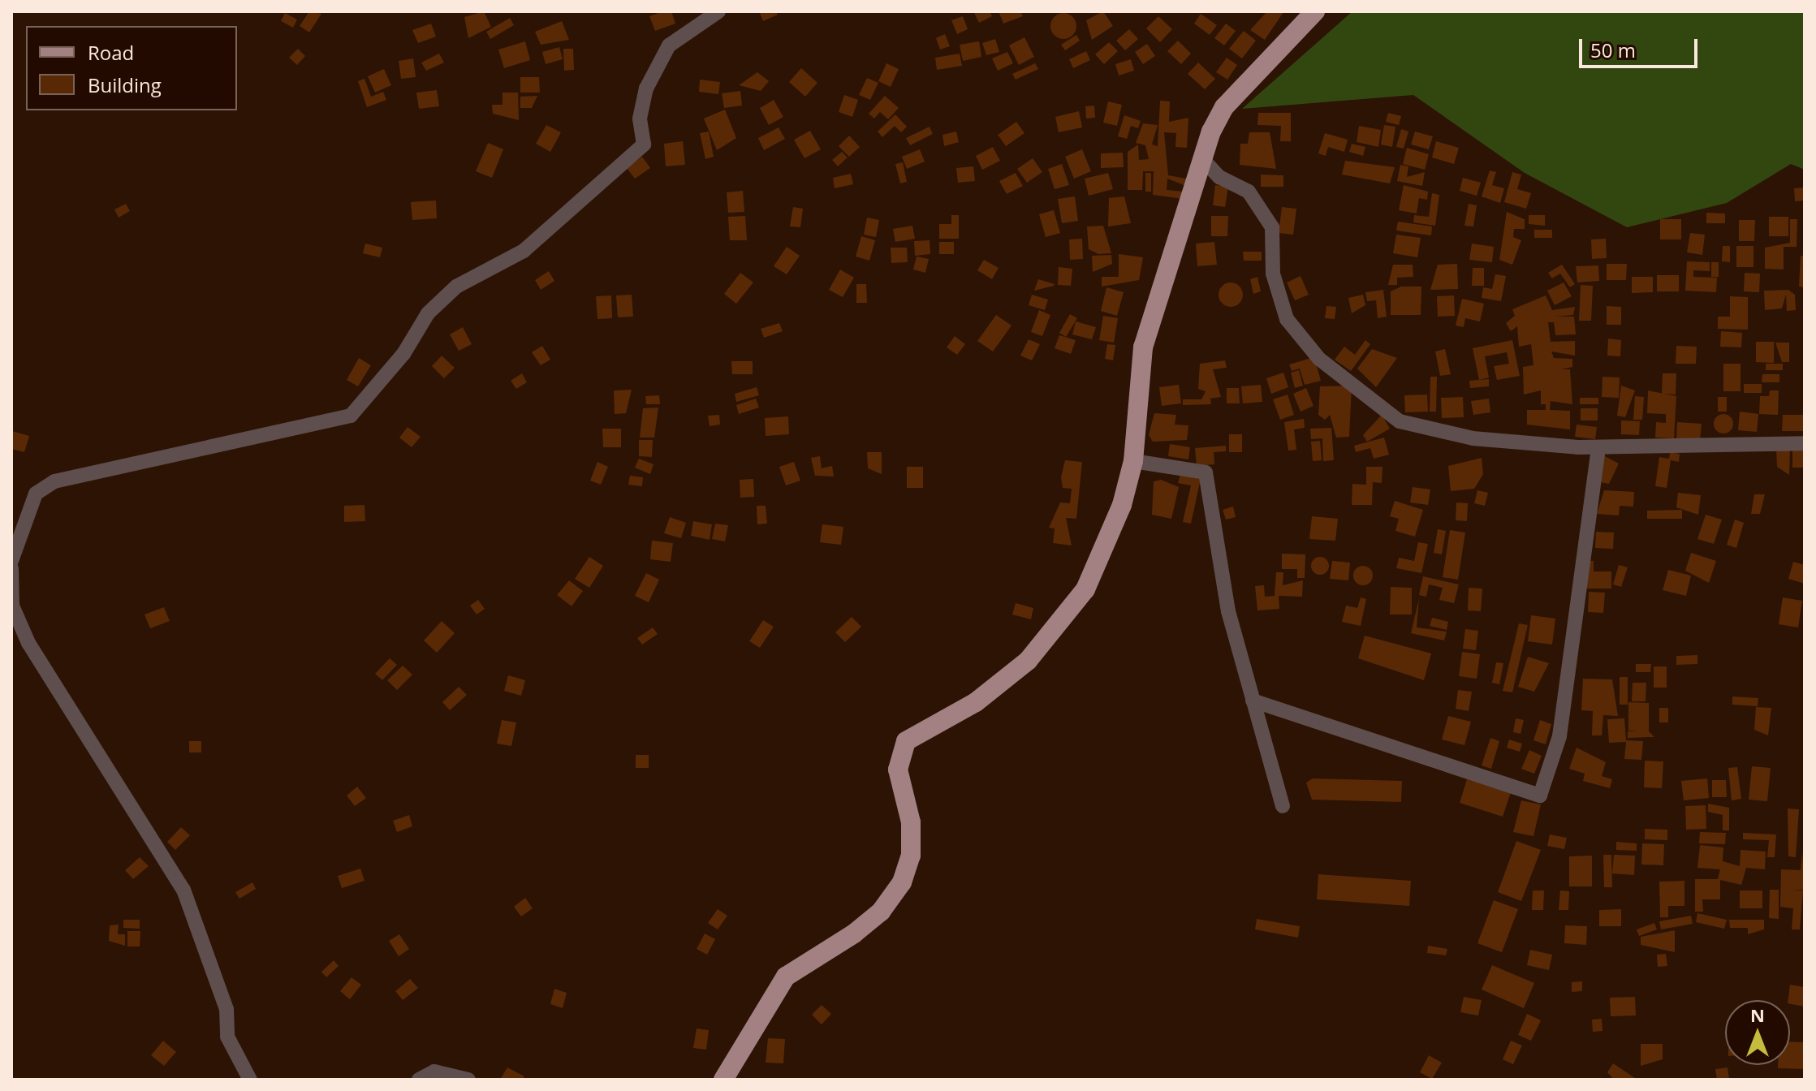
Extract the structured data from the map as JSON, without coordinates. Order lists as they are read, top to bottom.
{
  "legend": ["Road", "Building"],
  "scale_bar": "50 m",
  "north": "top"
}
